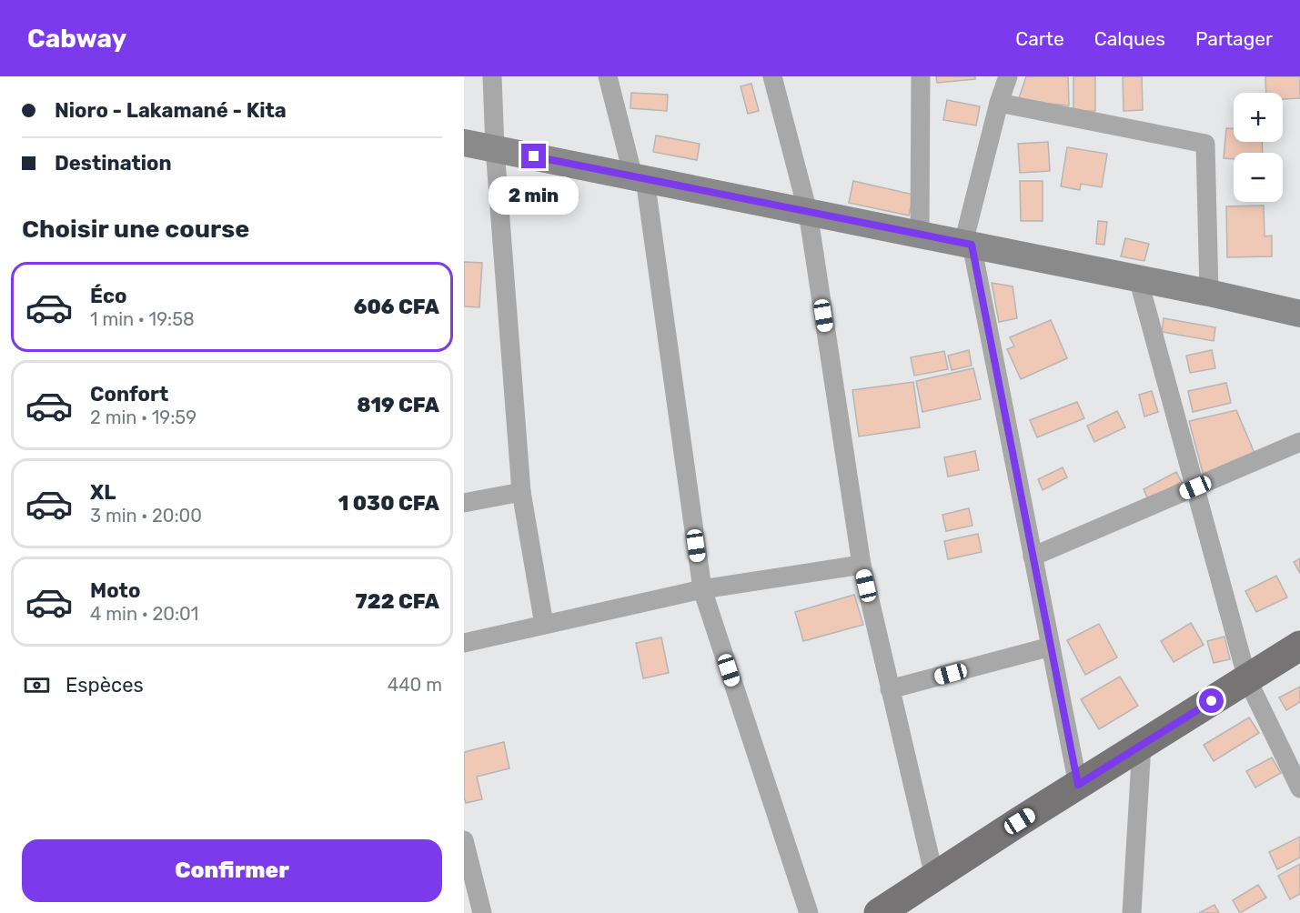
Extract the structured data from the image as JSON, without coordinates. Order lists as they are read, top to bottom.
{
  "page": {
    "header": "Cabway",
    "nav": ["Carte", "Calques", "Partager"],
    "banner": ["Nioro - Lakamané - Kita", "Destination"],
    "map_buttons": ["+", "−"],
    "bubble": "2 min",
    "heading": "Choisir une course",
    "list": [
      {
        "name": "Éco",
        "note": "1 min · 19:58",
        "value": "606 CFA"
      },
      {
        "name": "Confort",
        "note": "2 min · 19:59",
        "value": "819 CFA"
      },
      {
        "name": "XL",
        "note": "3 min · 20:00",
        "value": "1 030 CFA"
      },
      {
        "name": "Moto",
        "note": "4 min · 20:01",
        "value": "722 CFA"
      }
    ],
    "pay": ["Espèces", "440 m"],
    "buttons": "Confirmer"
  }
}
